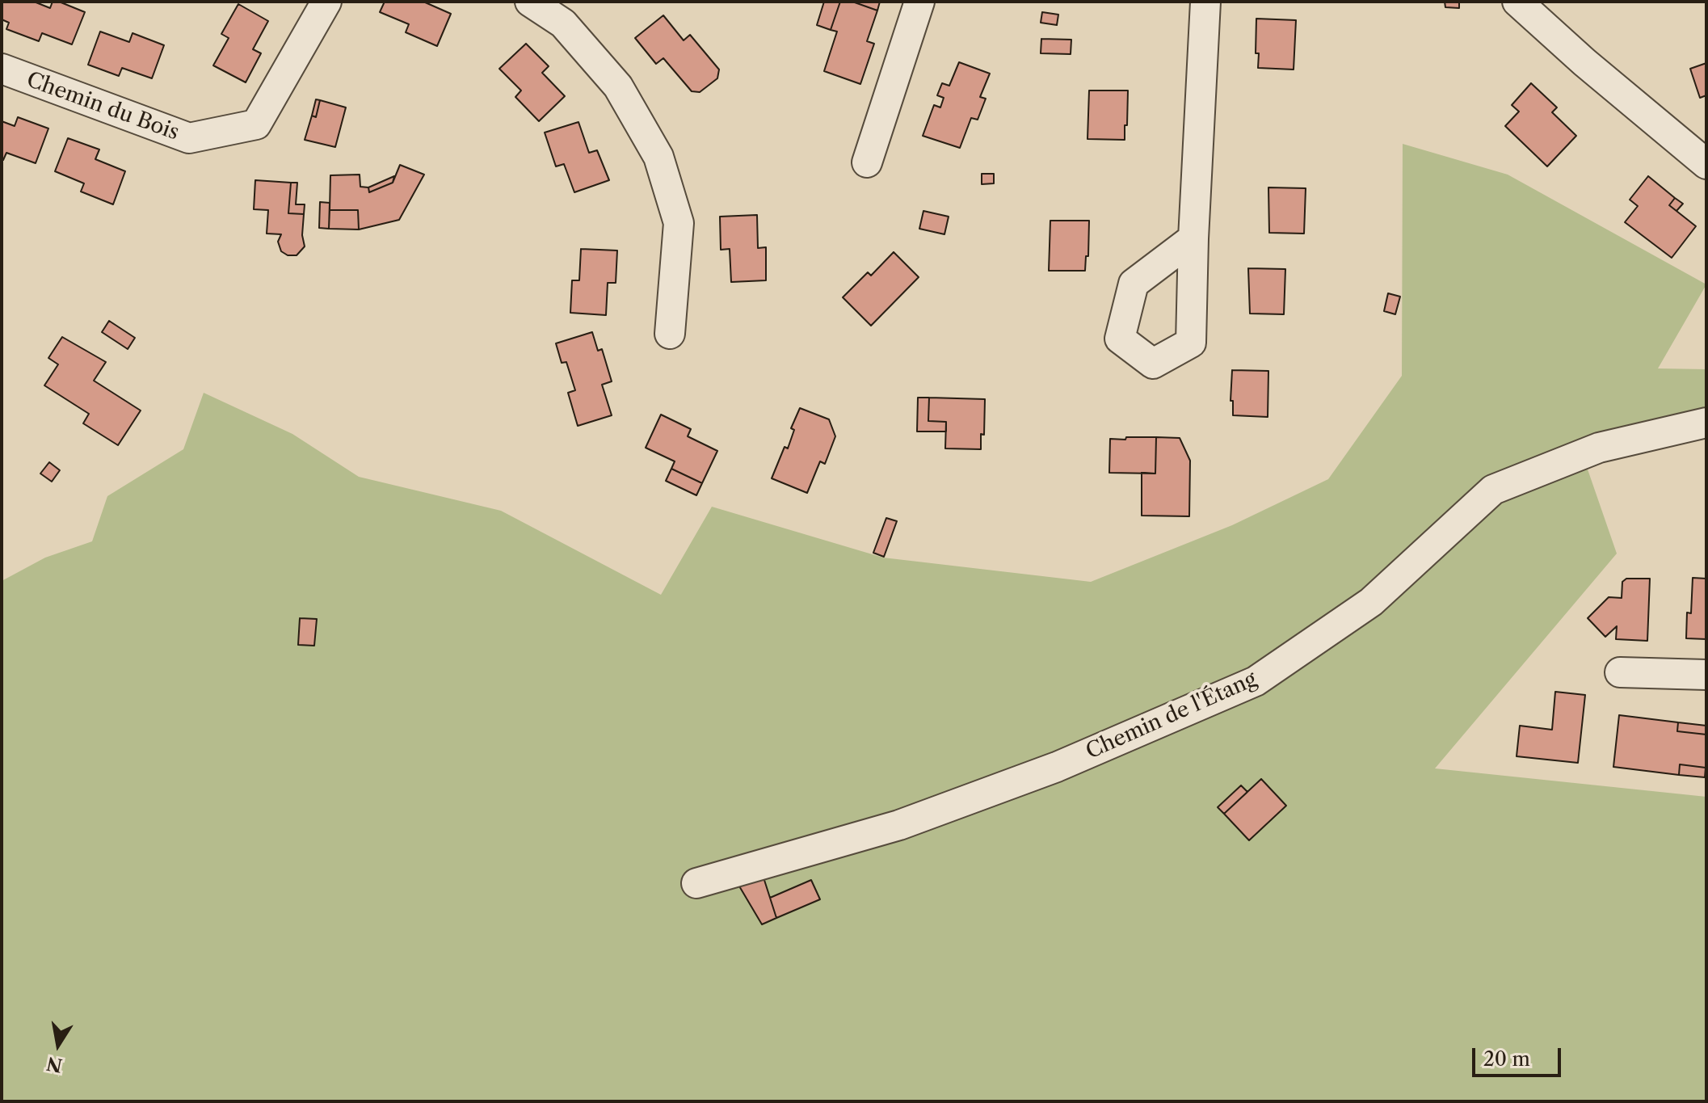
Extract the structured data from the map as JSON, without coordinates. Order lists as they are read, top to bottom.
{
  "streets": {
    "street": ["Chemin du Bois", "Chemin de l'Étang"]
  },
  "scale_bar": "20 m",
  "north": "bottom"
}
